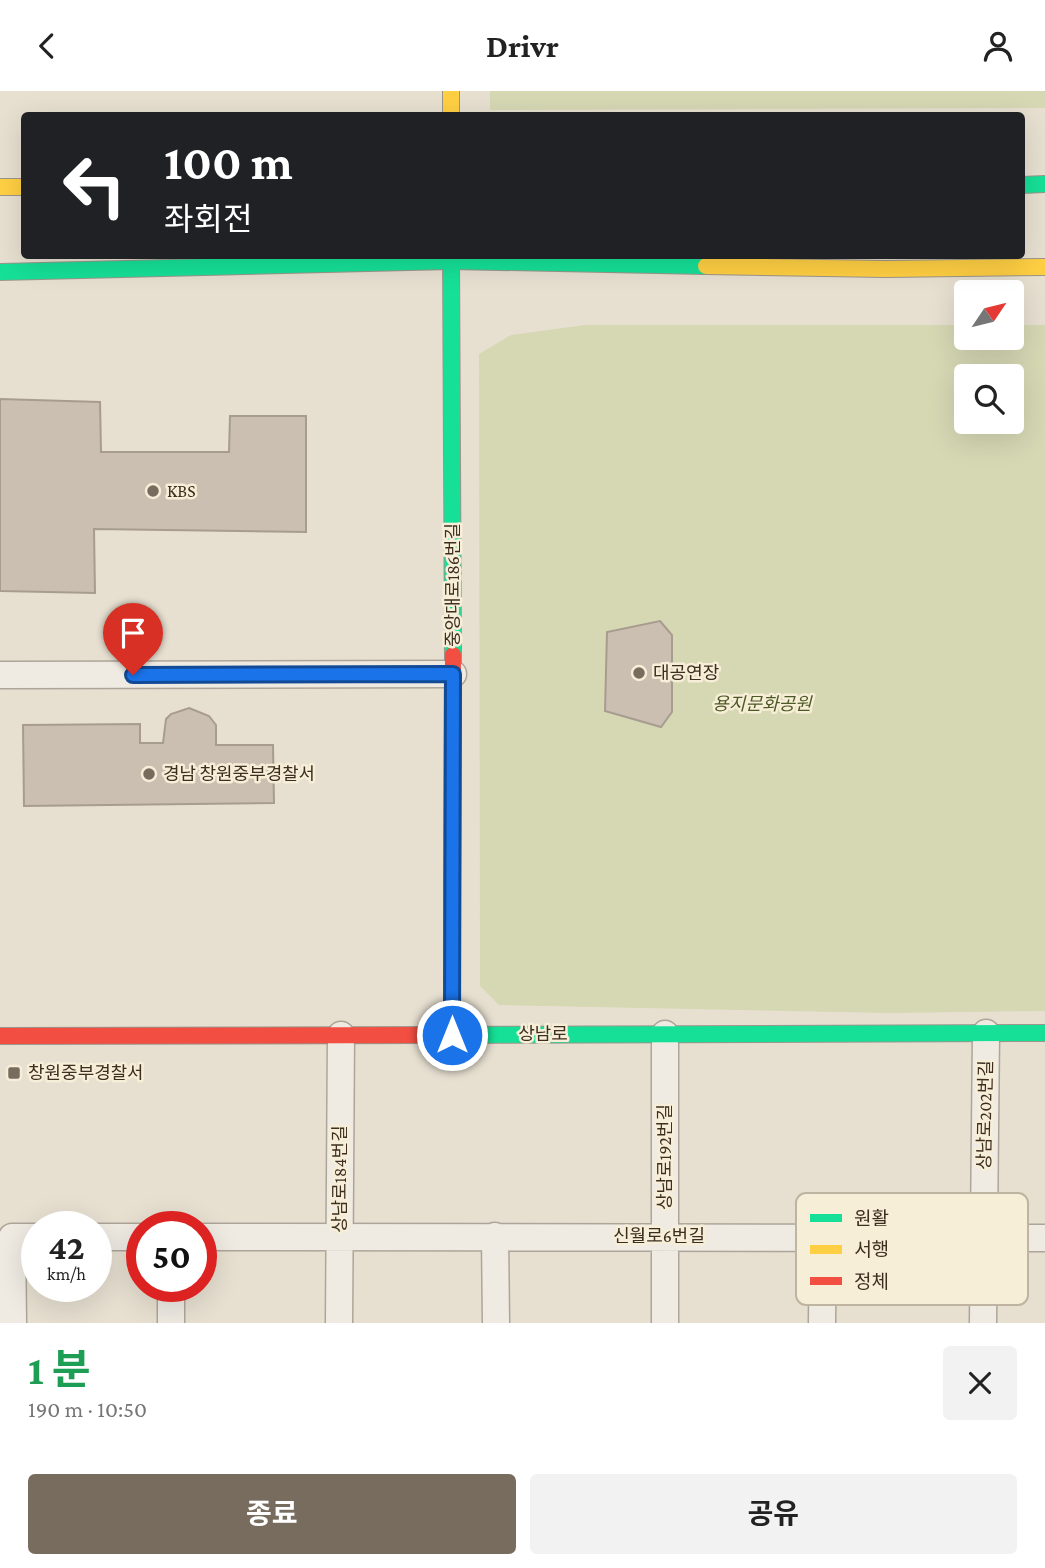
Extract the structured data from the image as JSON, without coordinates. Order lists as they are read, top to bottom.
{
  "streets": {
    "main road": ["중앙대로186번길", "상남로"],
    "street": [
      "상남로202번길",
      "상남로192번길",
      "상남로184번길",
      "신월로6번길"
    ]
  },
  "crossings": [
    ["중앙대로186번길", "상남로"],
    ["상남로", "상남로202번길"],
    ["상남로", "상남로192번길"],
    ["상남로", "상남로184번길"],
    ["상남로192번길", "신월로6번길"],
    ["상남로184번길", "신월로6번길"]
  ],
  "parks": ["용지문화공원"],
  "places": {
    "other": ["KBS", "대공연장", "경남 창원중부경찰서"],
    "transit": ["창원중부경찰서"]
  },
  "legend": ["원활", "서행", "정체"],
  "north": "top right",
  "page": {
    "header": "Drivr",
    "turn": ["100 m", "좌회전"],
    "speed": "42 km/h",
    "limit": "50",
    "heading": ["1 분", "190 m · 10:50"],
    "buttons": ["종료", "공유"]
  }
}
